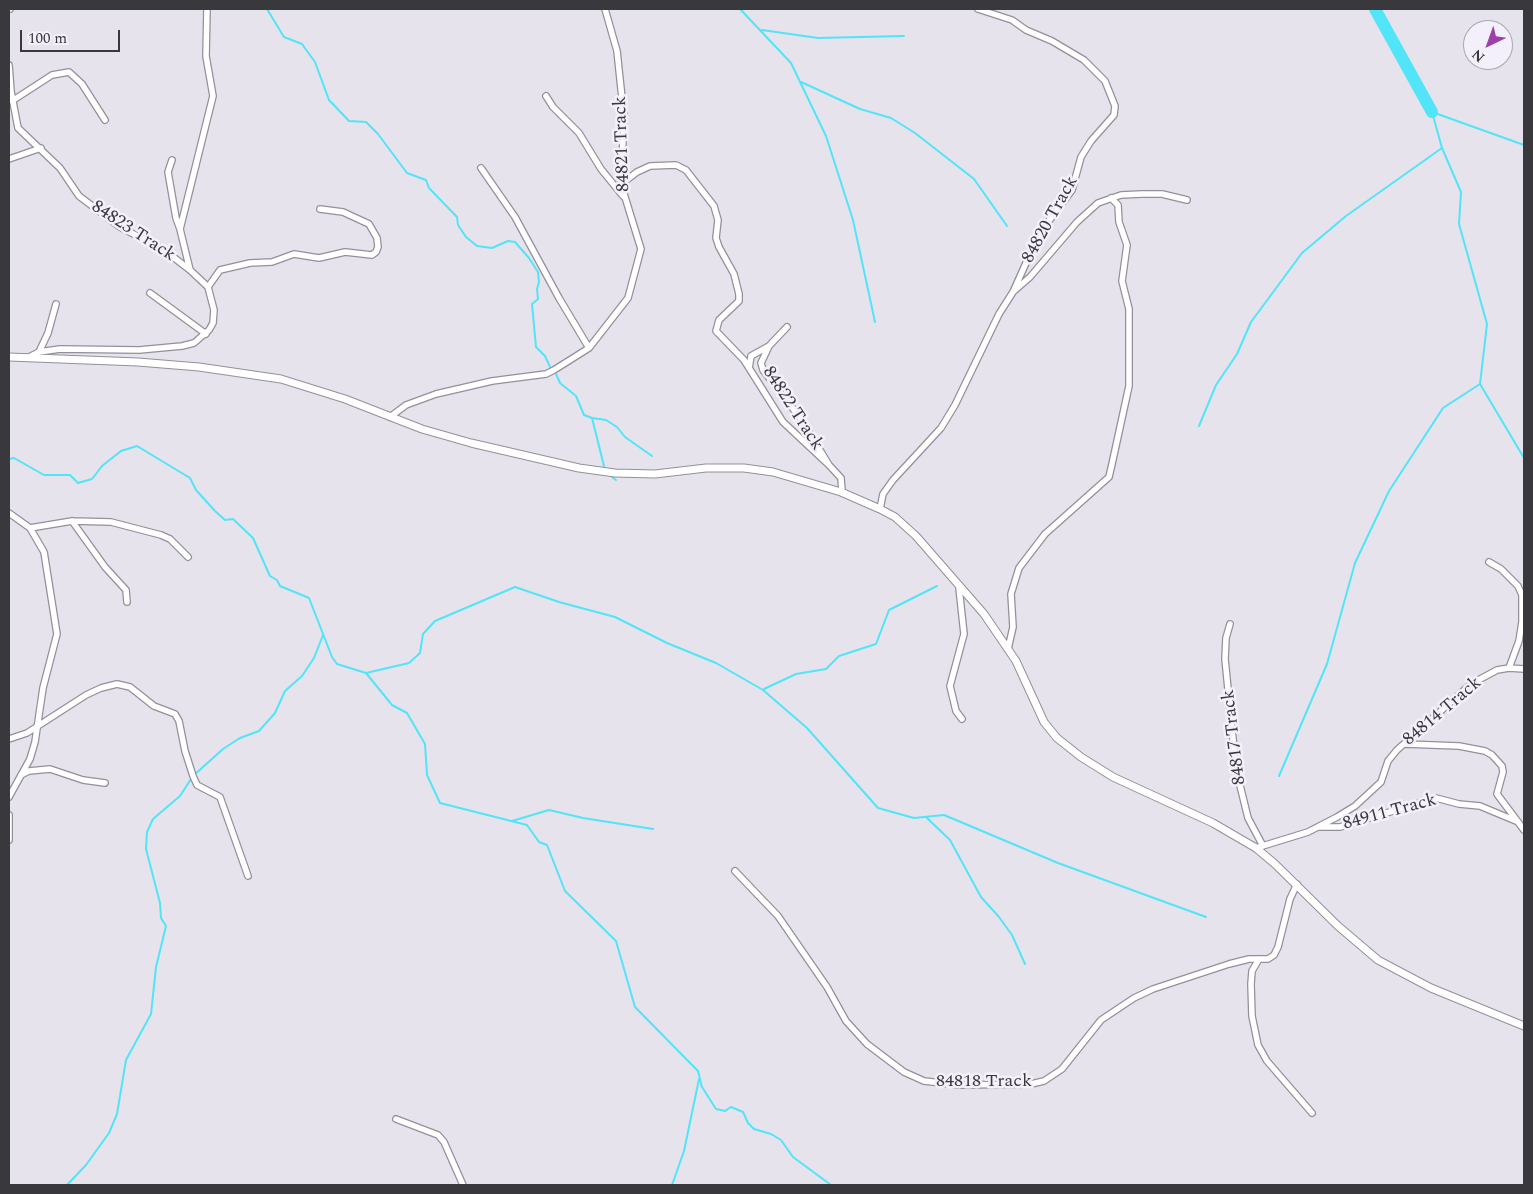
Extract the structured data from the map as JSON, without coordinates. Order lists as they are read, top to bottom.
{
  "streets": {
    "street": [
      "84821 Track",
      "84820 Track",
      "84823 Track",
      "84822 Track",
      "84814 Track",
      "84817 Track",
      "84911 Track",
      "84818 Track"
    ]
  },
  "crossings": [
    ["84814 Track", "84911 Track"]
  ],
  "scale_bar": "100 m",
  "north": "bottom left"
}
